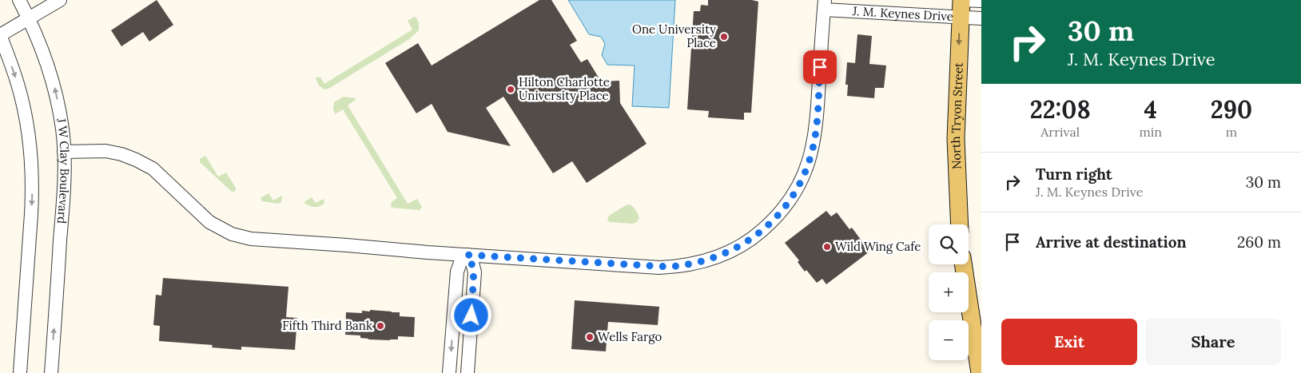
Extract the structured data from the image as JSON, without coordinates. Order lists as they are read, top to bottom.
{
  "streets": {
    "main road": ["North Tryon Street"],
    "street": ["J. M. Keynes Drive", "J W Clay Boulevard"]
  },
  "crossings": [
    ["J. M. Keynes Drive", "North Tryon Street"],
    ["J. M. Keynes Drive", "J W Clay Boulevard"]
  ],
  "one_way": ["North Tryon Street"],
  "places": [
    "One University Place",
    "Hilton Charlotte University Place",
    "Wild Wing Cafe",
    "Fifth Third Bank",
    "Wells Fargo"
  ],
  "page": {
    "turn": ["30 m", "J. M. Keynes Drive"],
    "eta": [
      "22:08",
      "Arrival",
      "4",
      "min",
      "290",
      "m"
    ],
    "list": [
      {
        "name": "Turn right",
        "note": "J. M. Keynes Drive",
        "value": "30 m"
      },
      {
        "name": "Arrive at destination",
        "value": "260 m"
      }
    ],
    "map_buttons": ["+", "−"],
    "buttons": ["Exit", "Share"]
  }
}
